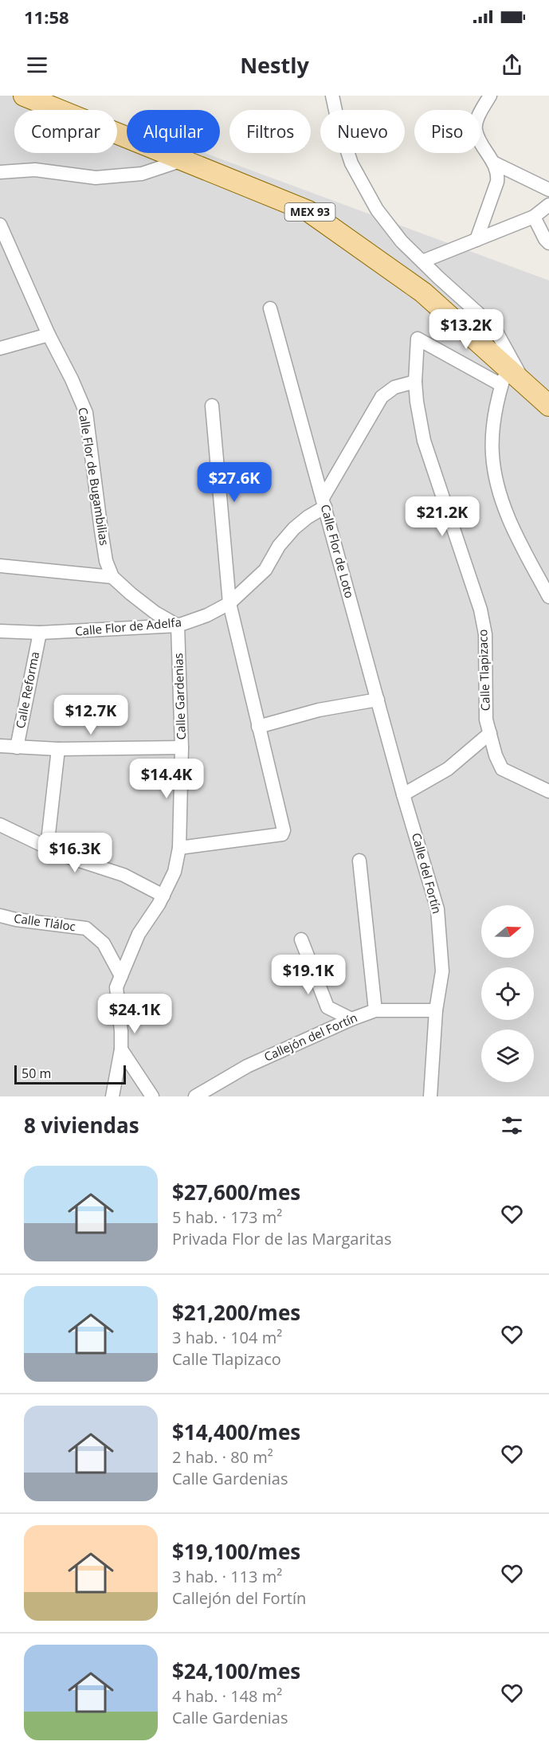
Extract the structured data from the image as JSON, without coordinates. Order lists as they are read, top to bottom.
{
  "streets": {
    "main road": ["MEX 93"],
    "street": [
      "Calle Flor de Bugambilias",
      "Calle Flor de Loto",
      "Calle Flor de Adelfa",
      "Calle Tlapizaco",
      "Calle Reforma",
      "Calle Gardenias",
      "Calle del Fortín",
      "Calle Tláloc",
      "Callejón del Fortín"
    ]
  },
  "crossings": [
    ["MEX 93", "Calle Tlapizaco"],
    ["Calle Flor de Bugambilias", "Calle Flor de Adelfa"],
    ["Calle Flor de Bugambilias", "Calle Gardenias"],
    ["Calle Flor de Loto", "Calle Flor de Adelfa"],
    ["Calle Flor de Loto", "Calle del Fortín"],
    ["Calle Flor de Adelfa", "Calle Tlapizaco"],
    ["Calle Flor de Adelfa", "Calle Reforma"],
    ["Calle Flor de Adelfa", "Calle Gardenias"],
    ["Calle Gardenias", "Calle Tláloc"],
    ["Calle del Fortín", "Callejón del Fortín"]
  ],
  "scale_bar": "50 m",
  "north": "right",
  "page": {
    "status": "11:58",
    "header": "Nestly",
    "chip": [
      "Comprar",
      "Alquilar",
      "Filtros",
      "Nuevo",
      "Piso"
    ],
    "price": [
      "$13.2K",
      "$27.6K",
      "$21.2K",
      "$12.7K",
      "$14.4K",
      "$16.3K",
      "$19.1K",
      "$24.1K"
    ],
    "scale": "50 m",
    "heading": "8 viviendas",
    "list": [
      {
        "name": "$27,600/mes",
        "note": "5 hab. · 173 m² · Privada Flor de las Margaritas"
      },
      {
        "name": "$21,200/mes",
        "note": "3 hab. · 104 m² · Calle Tlapizaco"
      },
      {
        "name": "$14,400/mes",
        "note": "2 hab. · 80 m² · Calle Gardenias"
      },
      {
        "name": "$19,100/mes",
        "note": "3 hab. · 113 m² · Callejón del Fortín"
      },
      {
        "name": "$24,100/mes",
        "note": "4 hab. · 148 m² · Calle Gardenias"
      }
    ]
  }
}
